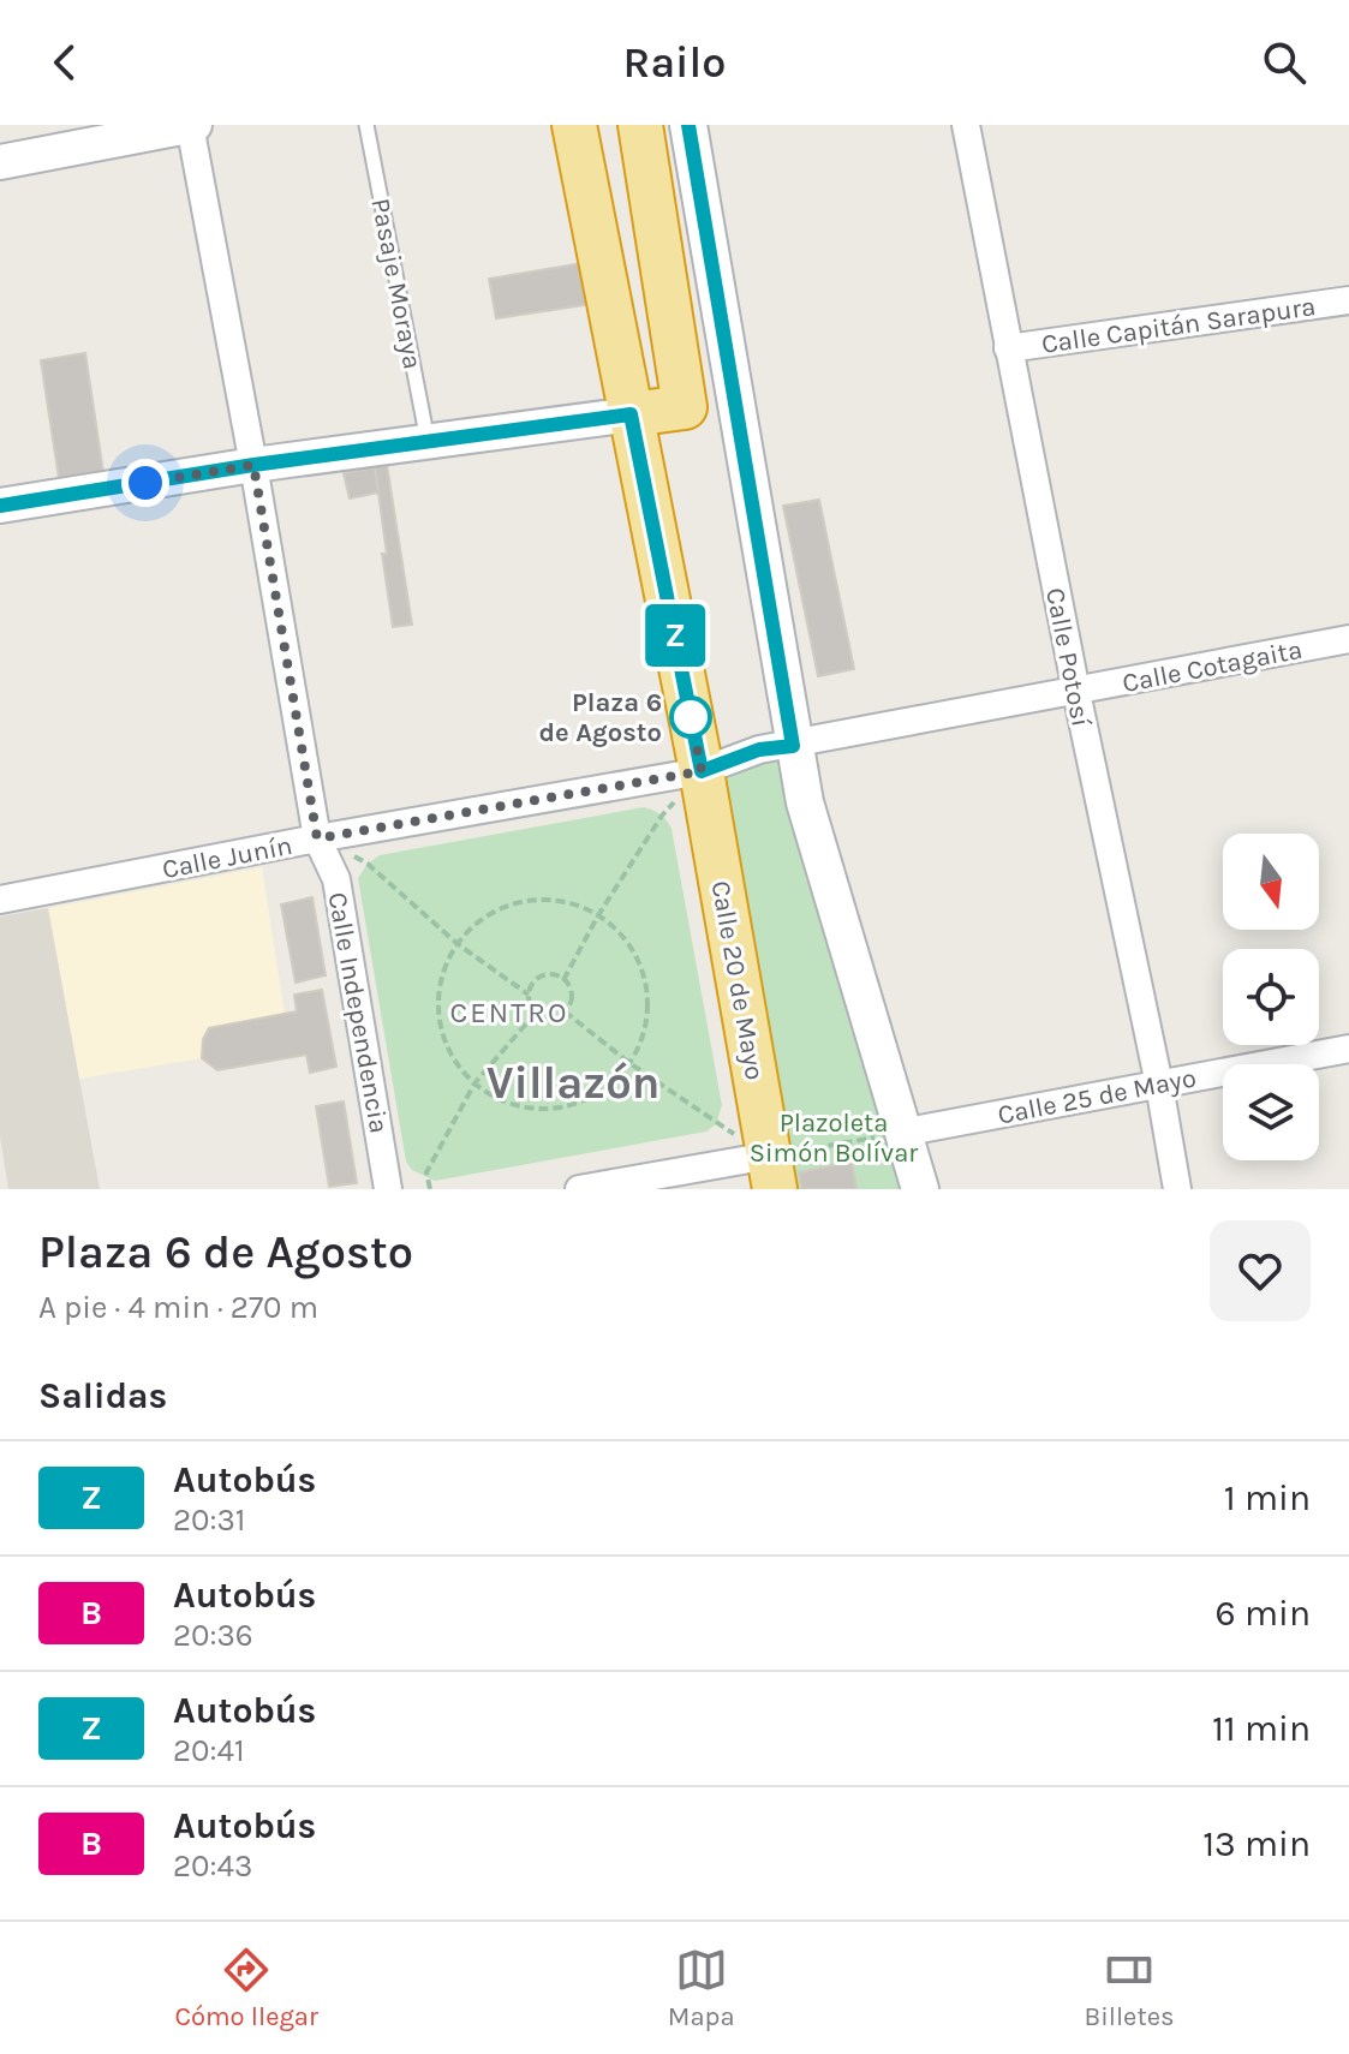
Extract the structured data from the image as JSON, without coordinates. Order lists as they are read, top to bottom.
{
  "streets": {
    "highway": ["Calle 20 de Mayo"],
    "street": [
      "Calle Capitán Sarapura",
      "Calle Potosí",
      "Calle Cotagaita",
      "Calle Junín",
      "Calle Independencia",
      "Calle 25 de Mayo"
    ],
    "lane": ["Pasaje Moraya"]
  },
  "crossings": [
    ["Calle Capitán Sarapura", "Calle Potosí"],
    ["Calle Potosí", "Calle Cotagaita"],
    ["Calle Potosí", "Calle 25 de Mayo"],
    ["Calle Cotagaita", "Calle Junín"],
    ["Calle Junín", "Calle 20 de Mayo"],
    ["Calle Junín", "Calle Independencia"]
  ],
  "districts": ["CENTRO", "Villazón"],
  "parks": ["Plazoleta Simón Bolívar"],
  "places": ["Plaza 6 de Agosto"],
  "lines": ["bus line Z"],
  "north": "bottom",
  "page": {
    "header": "Railo",
    "on_map": "Z",
    "heading": [
      ["Plaza 6 de Agosto", "A pie · 4 min · 270 m"],
      "Salidas"
    ],
    "list": [
      {
        "mark": "Z",
        "name": "Autobús",
        "note": "20:31",
        "value": "1 min"
      },
      {
        "mark": "B",
        "name": "Autobús",
        "note": "20:36",
        "value": "6 min"
      },
      {
        "mark": "Z",
        "name": "Autobús",
        "note": "20:41",
        "value": "11 min"
      },
      {
        "mark": "B",
        "name": "Autobús",
        "note": "20:43",
        "value": "13 min"
      }
    ],
    "tabs": ["Cómo llegar", "Mapa", "Billetes"]
  }
}
